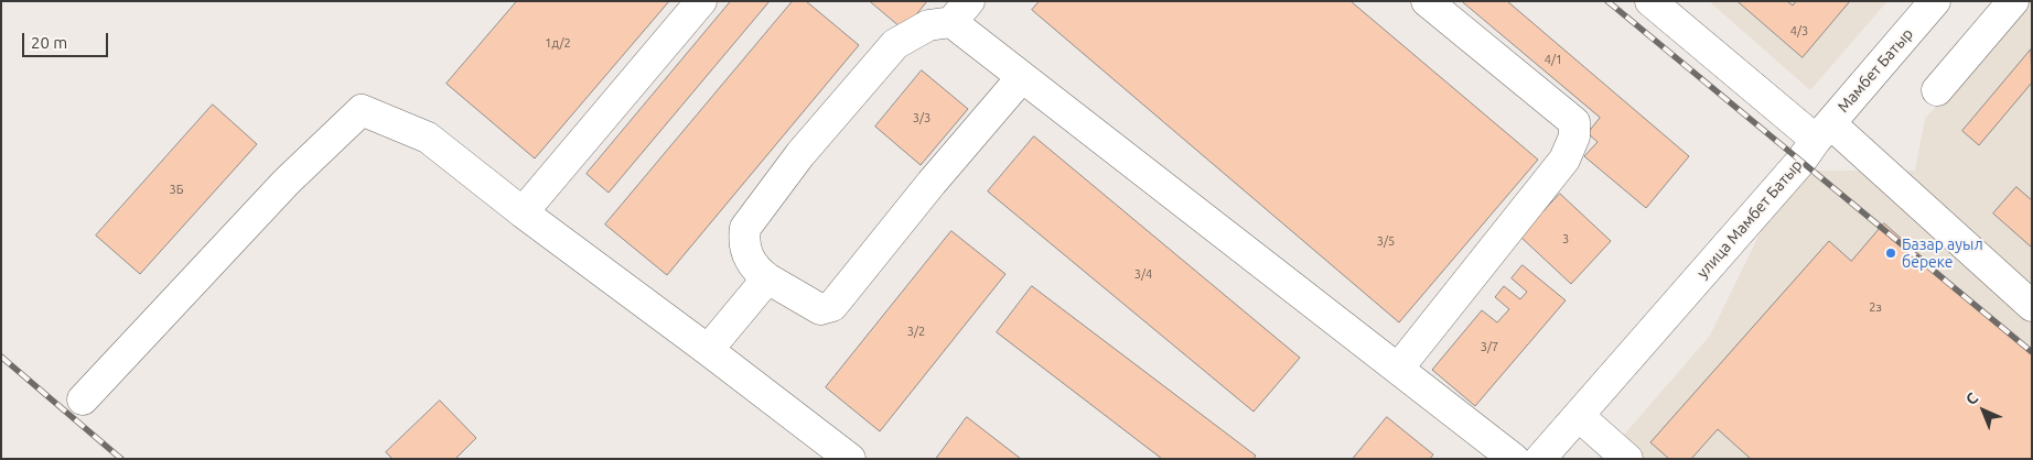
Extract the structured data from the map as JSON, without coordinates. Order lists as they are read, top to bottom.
{
  "streets": {
    "street": ["Мамбет Батыр", "улица Мамбет Батыр"]
  },
  "crossings": [
    ["Мамбет Батыр", "улица Мамбет Батыр"]
  ],
  "places": ["Базар ауыл береке"],
  "house_numbers": [
    "4/3",
    "1д/2",
    "4/1",
    "3/3",
    "3Б",
    "3",
    "3/5",
    "3/4",
    "2з",
    "3/2",
    "3/7"
  ],
  "scale_bar": "20 m",
  "north": "top left"
}
